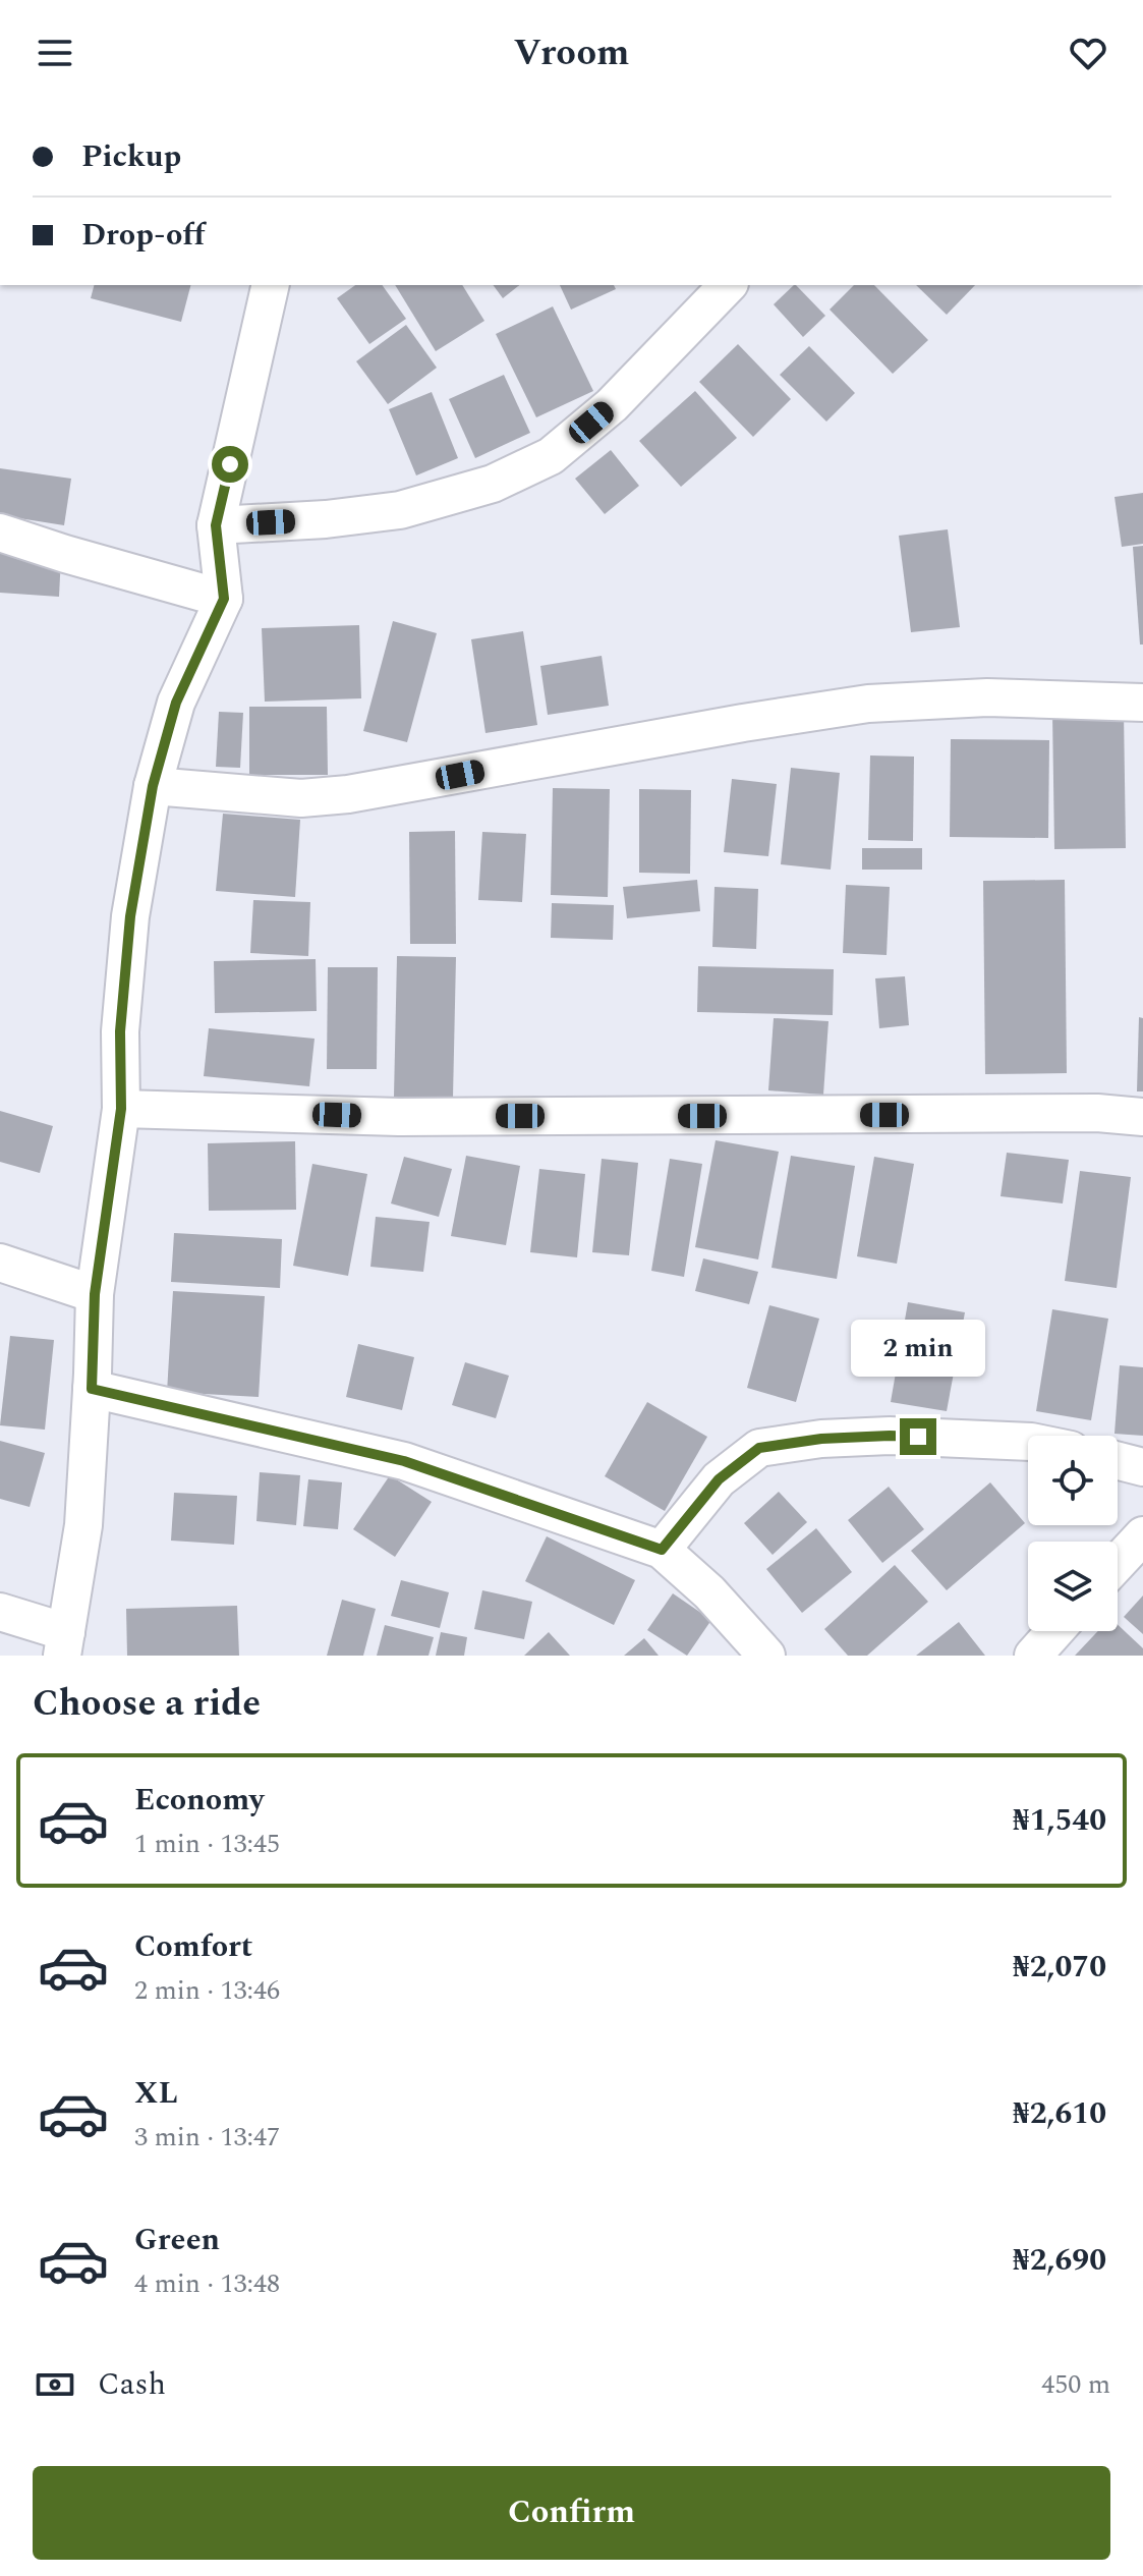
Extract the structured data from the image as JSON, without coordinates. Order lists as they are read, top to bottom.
{
  "page": {
    "header": "Vroom",
    "banner": ["Pickup", "Drop-off"],
    "bubble": "2 min",
    "heading": "Choose a ride",
    "list": [
      {
        "name": "Economy",
        "note": "1 min · 13:45",
        "value": "₦1,540"
      },
      {
        "name": "Comfort",
        "note": "2 min · 13:46",
        "value": "₦2,070"
      },
      {
        "name": "XL",
        "note": "3 min · 13:47",
        "value": "₦2,610"
      },
      {
        "name": "Green",
        "note": "4 min · 13:48",
        "value": "₦2,690"
      }
    ],
    "pay": ["Cash", "450 m"],
    "buttons": "Confirm"
  }
}
